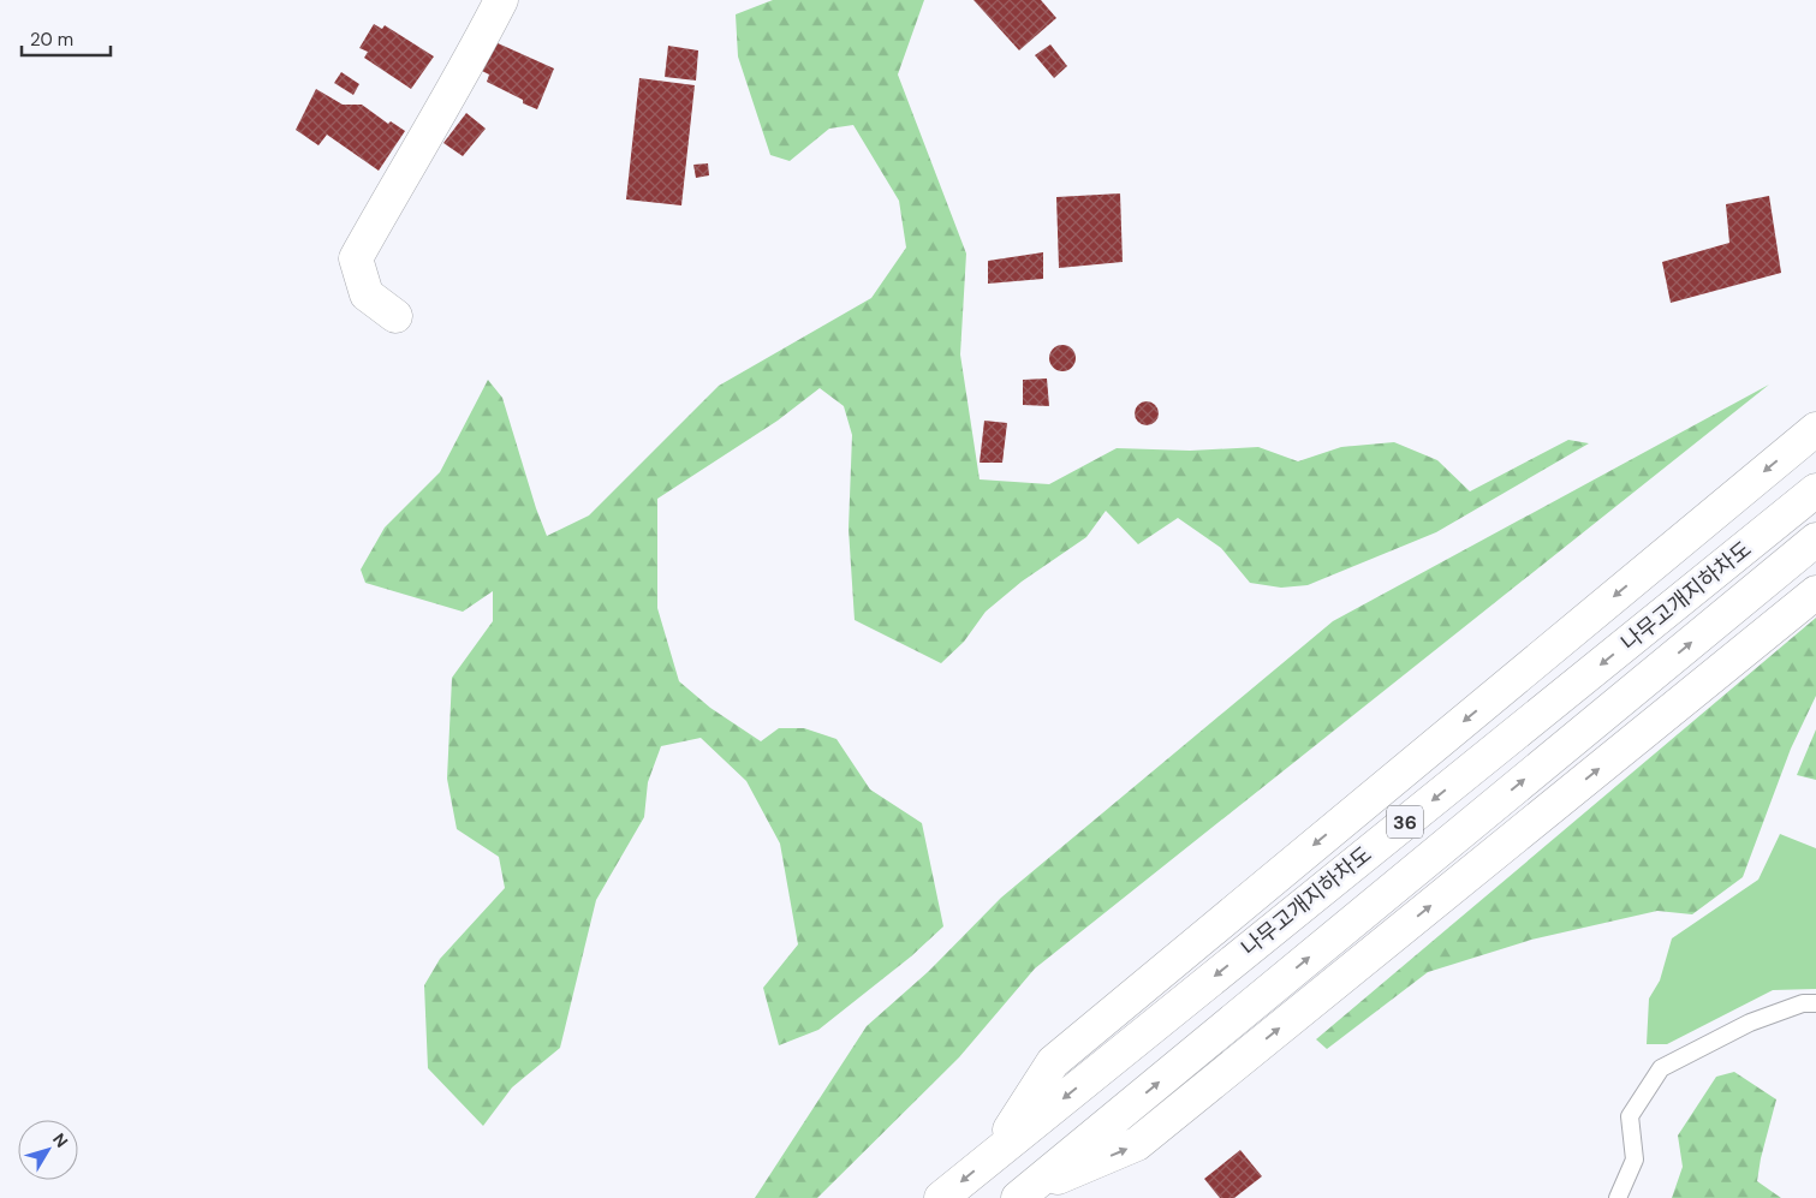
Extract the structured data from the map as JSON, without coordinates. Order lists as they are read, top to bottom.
{
  "streets": {
    "main road": ["나무고개지하차도", "36"]
  },
  "scale_bar": "20 m",
  "north": "top right"
}
